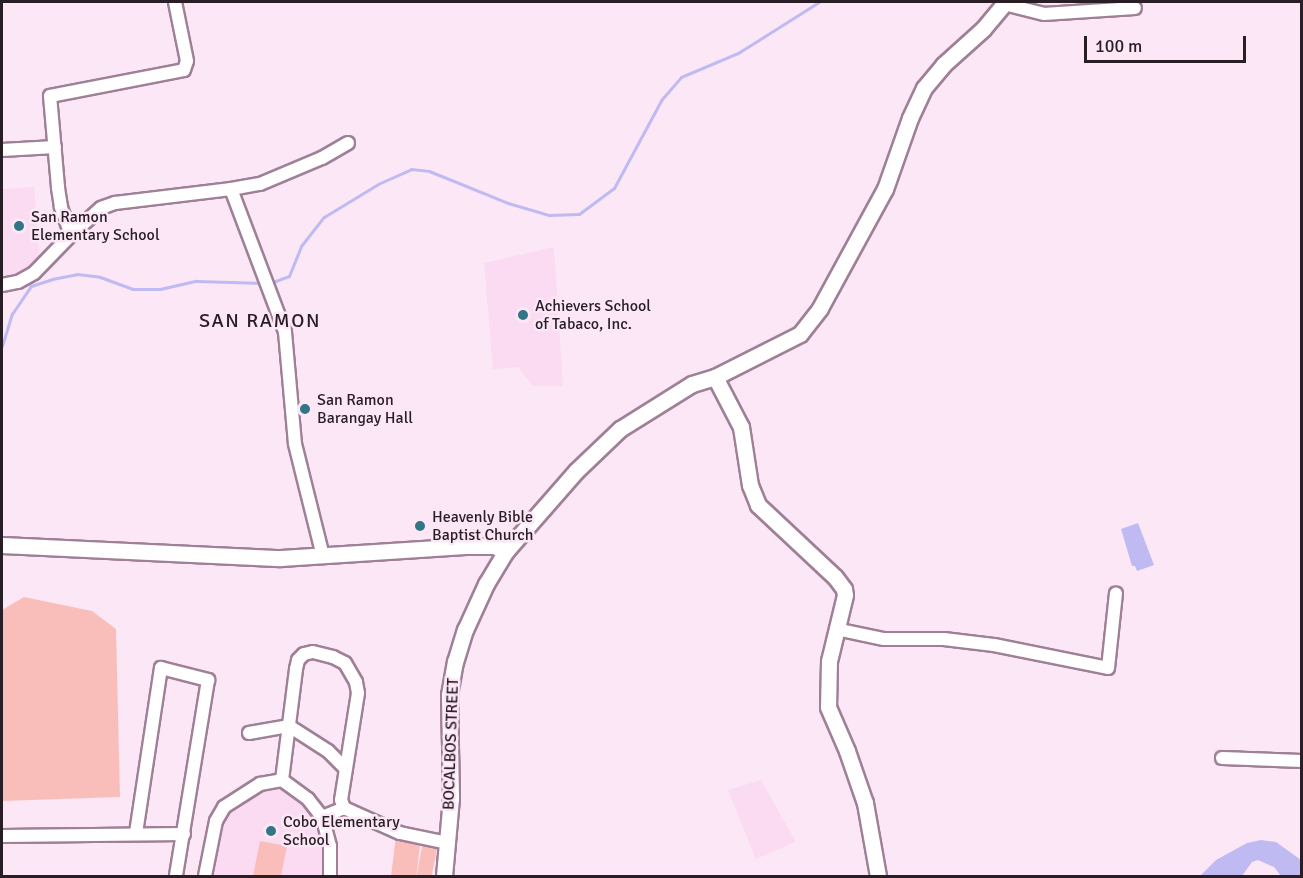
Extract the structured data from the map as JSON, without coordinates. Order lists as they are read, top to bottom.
{
  "streets": {
    "street": ["BOCALBOS STREET"]
  },
  "districts": ["SAN RAMON"],
  "places": [
    "San Ramon Elementary School",
    "Achievers School of Tabaco, Inc.",
    "San Ramon Barangay Hall",
    "Heavenly Bible Baptist Church",
    "Cobo Elementary School"
  ],
  "scale_bar": "100 m"
}
